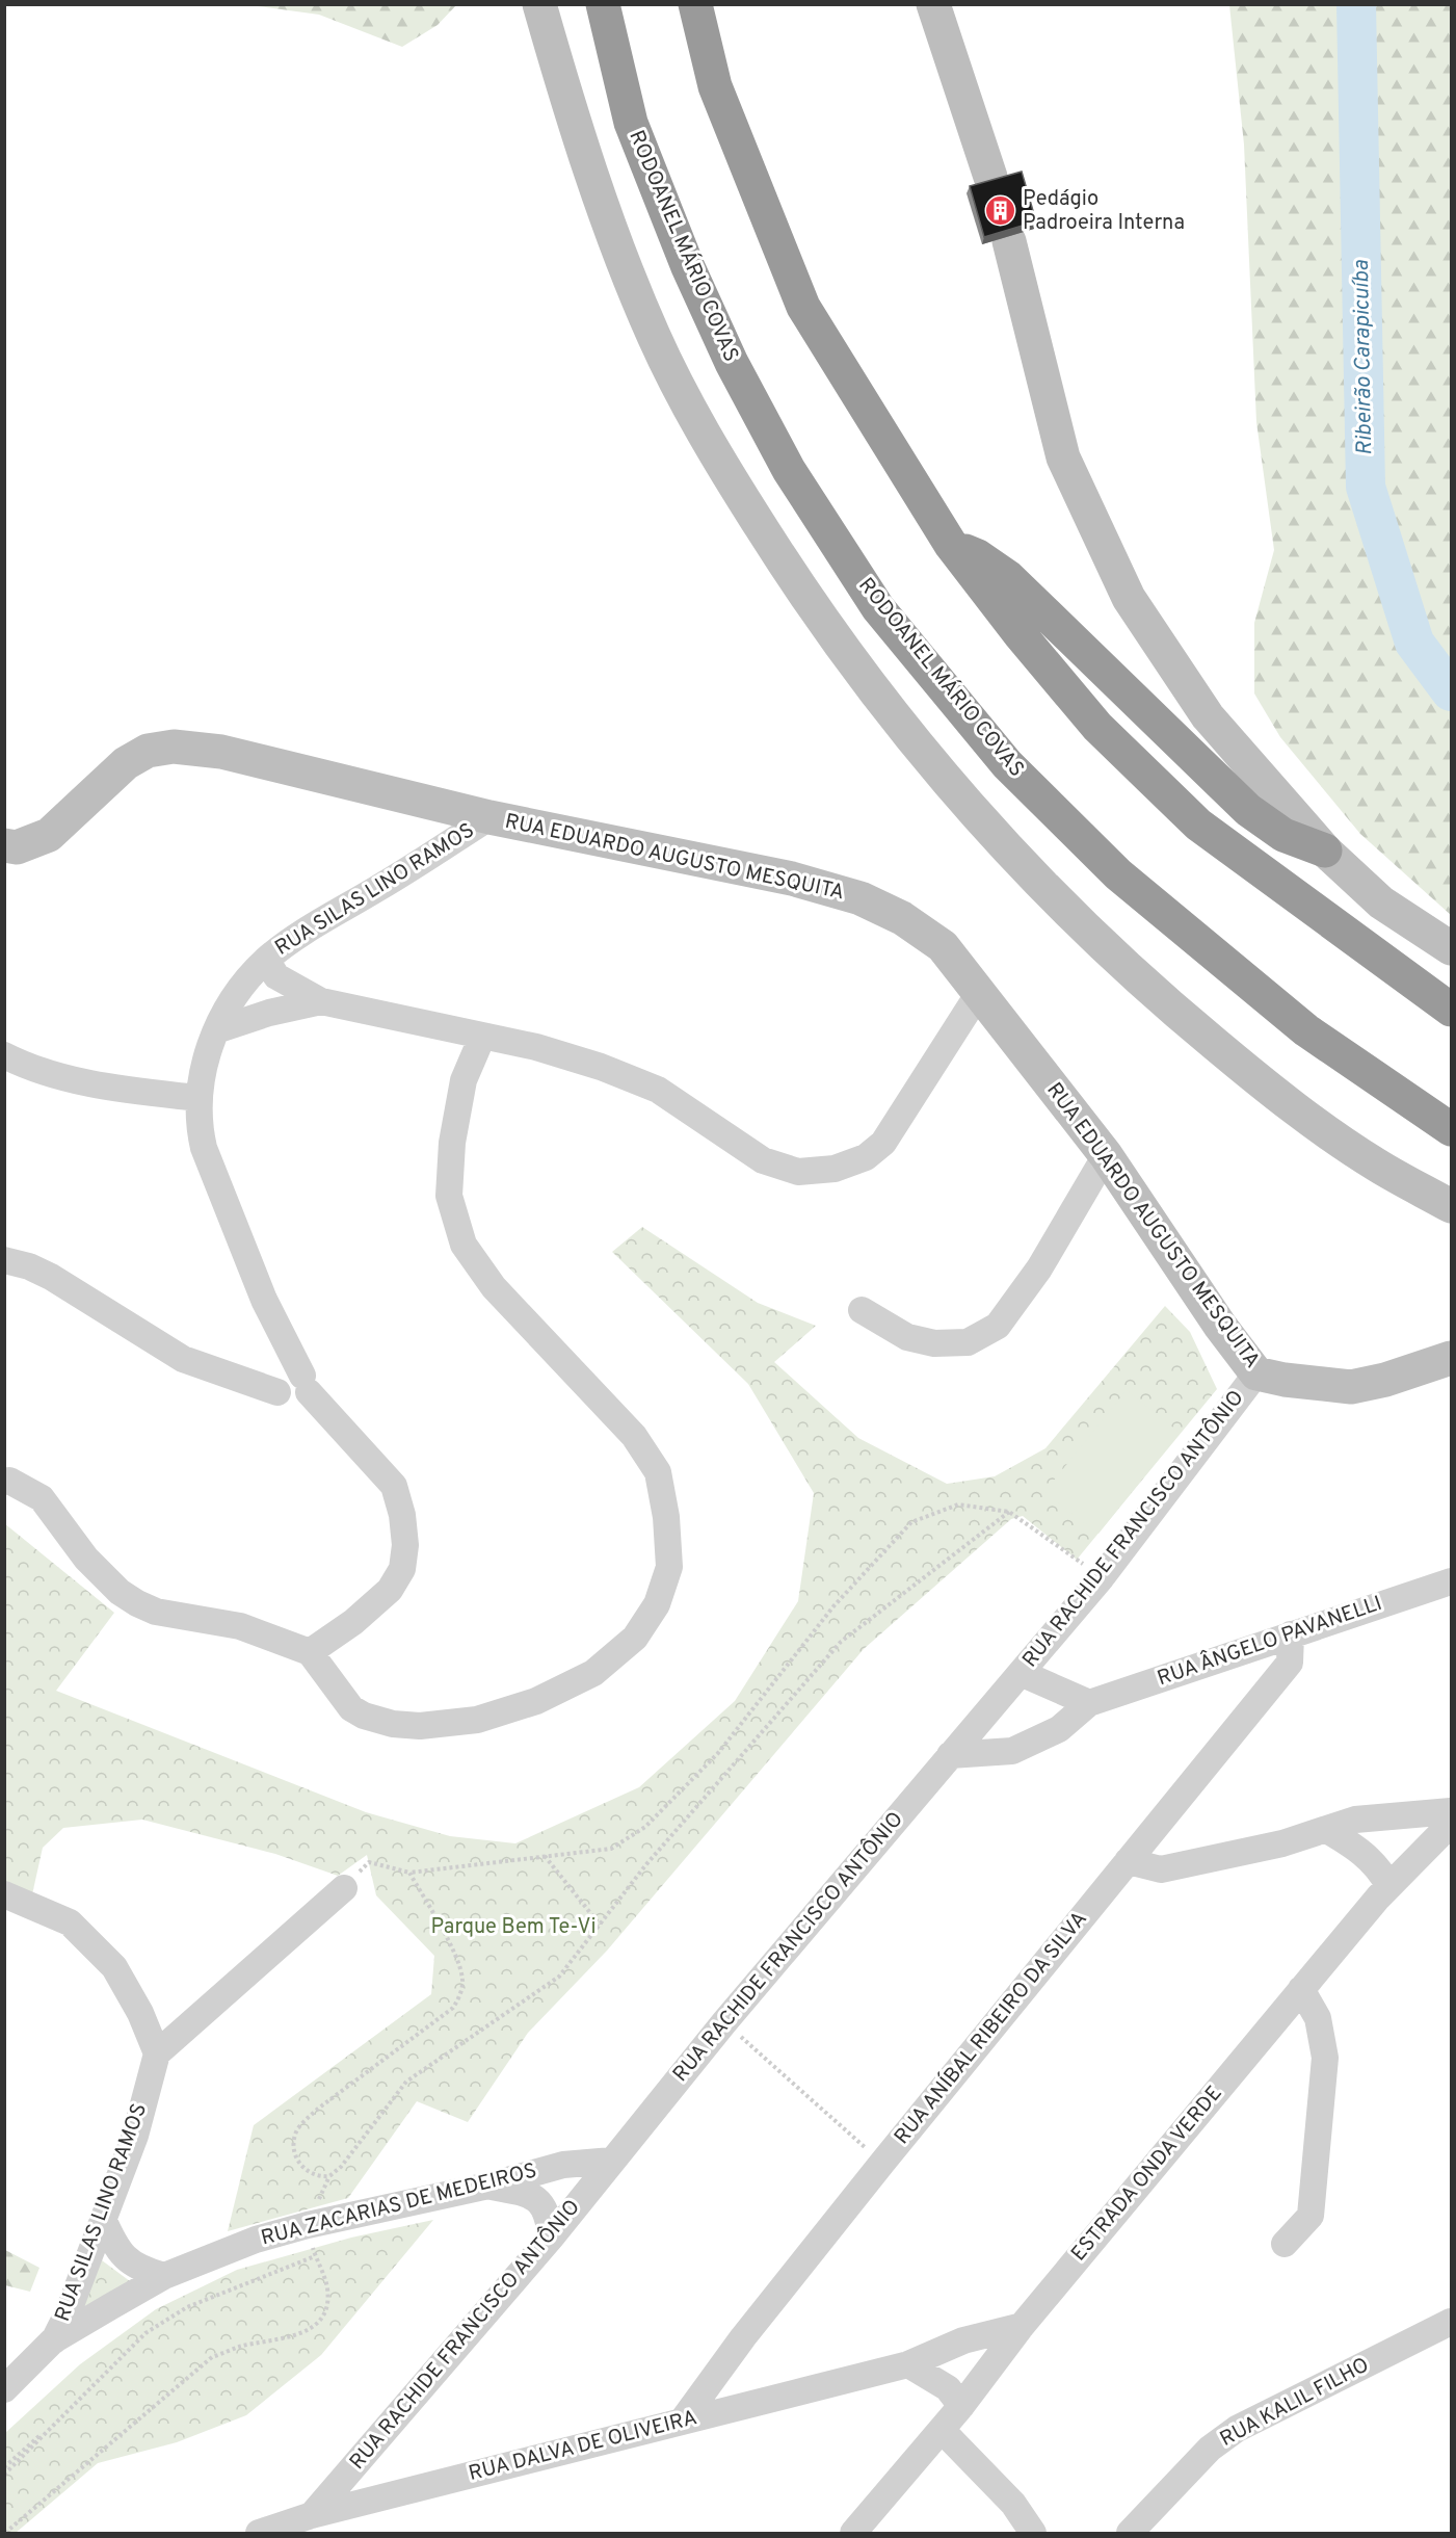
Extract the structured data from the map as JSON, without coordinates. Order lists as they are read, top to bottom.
{
  "streets": {
    "highway": ["RODOANEL MÁRIO COVAS"],
    "main road": ["RUA EDUARDO AUGUSTO MESQUITA"],
    "street": [
      "RUA SILAS LINO RAMOS",
      "RUA RACHIDE FRANCISCO ANTÔNIO",
      "RUA ÂNGELO PAVANELLI",
      "RUA ANÍBAL RIBEIRO DA SILVA",
      "ESTRADA ONDA VERDE",
      "RUA ZACARIAS DE MEDEIROS",
      "RUA KALIL FILHO",
      "RUA DALVA DE OLIVEIRA"
    ]
  },
  "crossings": [
    ["RUA EDUARDO AUGUSTO MESQUITA", "RUA SILAS LINO RAMOS"],
    ["RUA EDUARDO AUGUSTO MESQUITA", "RUA RACHIDE FRANCISCO ANTÔNIO"],
    ["RUA SILAS LINO RAMOS", "RUA ZACARIAS DE MEDEIROS"],
    ["RUA RACHIDE FRANCISCO ANTÔNIO", "RUA ÂNGELO PAVANELLI"],
    ["RUA RACHIDE FRANCISCO ANTÔNIO", "RUA ZACARIAS DE MEDEIROS"],
    ["RUA RACHIDE FRANCISCO ANTÔNIO", "RUA DALVA DE OLIVEIRA"],
    ["RUA ÂNGELO PAVANELLI", "RUA ANÍBAL RIBEIRO DA SILVA"],
    ["RUA ANÍBAL RIBEIRO DA SILVA", "RUA DALVA DE OLIVEIRA"],
    ["ESTRADA ONDA VERDE", "RUA DALVA DE OLIVEIRA"]
  ],
  "water": ["Ribeirão Carapicuíba"],
  "parks": ["Parque Bem Te-Vi"],
  "places": {
    "building": ["Pedágio Padroeira Interna"]
  }
}
